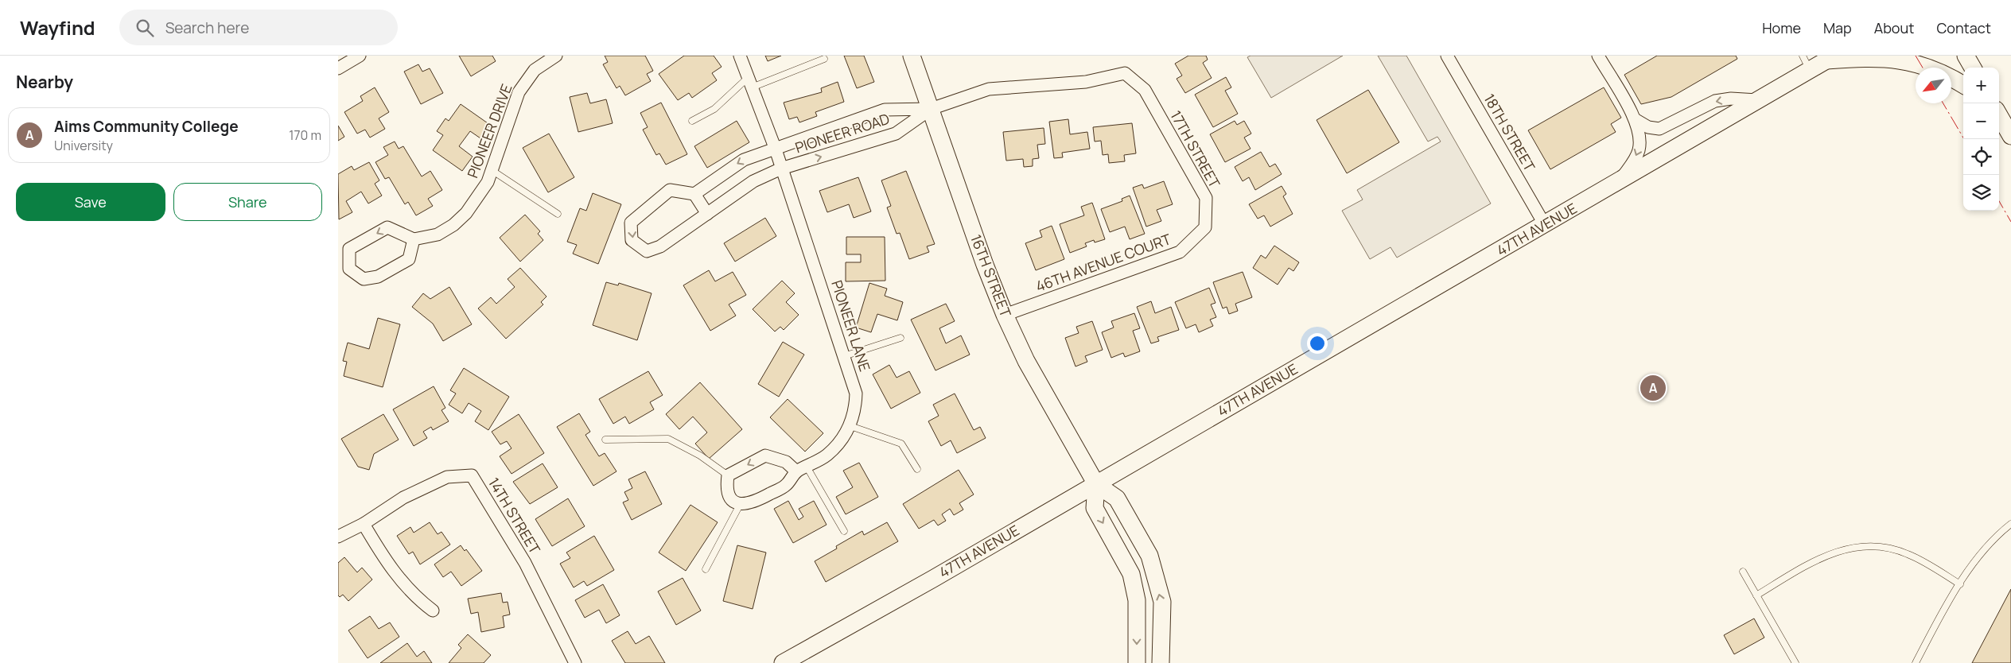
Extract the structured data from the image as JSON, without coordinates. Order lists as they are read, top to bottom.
{
  "streets": {
    "main road": ["47TH AVENUE", "16TH STREET"],
    "street": [
      "PIONEER DRIVE",
      "18TH STREET",
      "PIONEER ROAD",
      "17TH STREET",
      "46TH AVENUE COURT",
      "PIONEER LANE",
      "14TH STREET"
    ]
  },
  "crossings": [
    ["18TH STREET", "47TH AVENUE"],
    ["PIONEER ROAD", "17TH STREET"],
    ["PIONEER ROAD", "16TH STREET"],
    ["PIONEER ROAD", "PIONEER LANE"],
    ["17TH STREET", "46TH AVENUE COURT"],
    ["47TH AVENUE", "16TH STREET"],
    ["46TH AVENUE COURT", "16TH STREET"]
  ],
  "north": "bottom left",
  "page": {
    "header": "Wayfind",
    "search": "Search here",
    "nav": [
      "Home",
      "Map",
      "About",
      "Contact"
    ],
    "heading": "Nearby",
    "map_buttons": ["+", "−"],
    "list": [
      {
        "mark": "A",
        "name": "Aims Community College",
        "note": "University",
        "value": "170 m"
      }
    ],
    "buttons": ["Save", "Share"],
    "pins": "A"
  }
}
